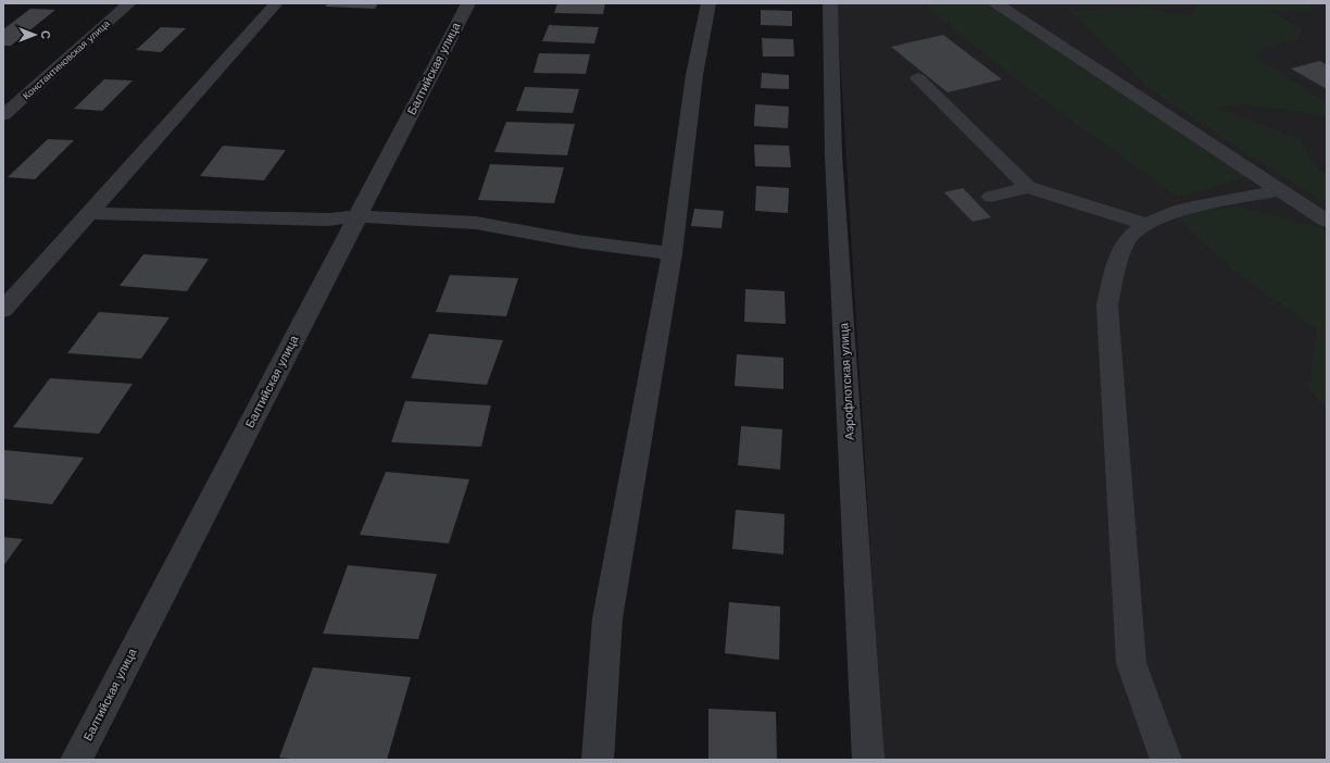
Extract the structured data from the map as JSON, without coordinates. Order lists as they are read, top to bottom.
{
  "streets": {
    "street": ["Константиновская улица", "Балтийская улица", "Аэрофлотская улица"]
  },
  "north": "right"
}
